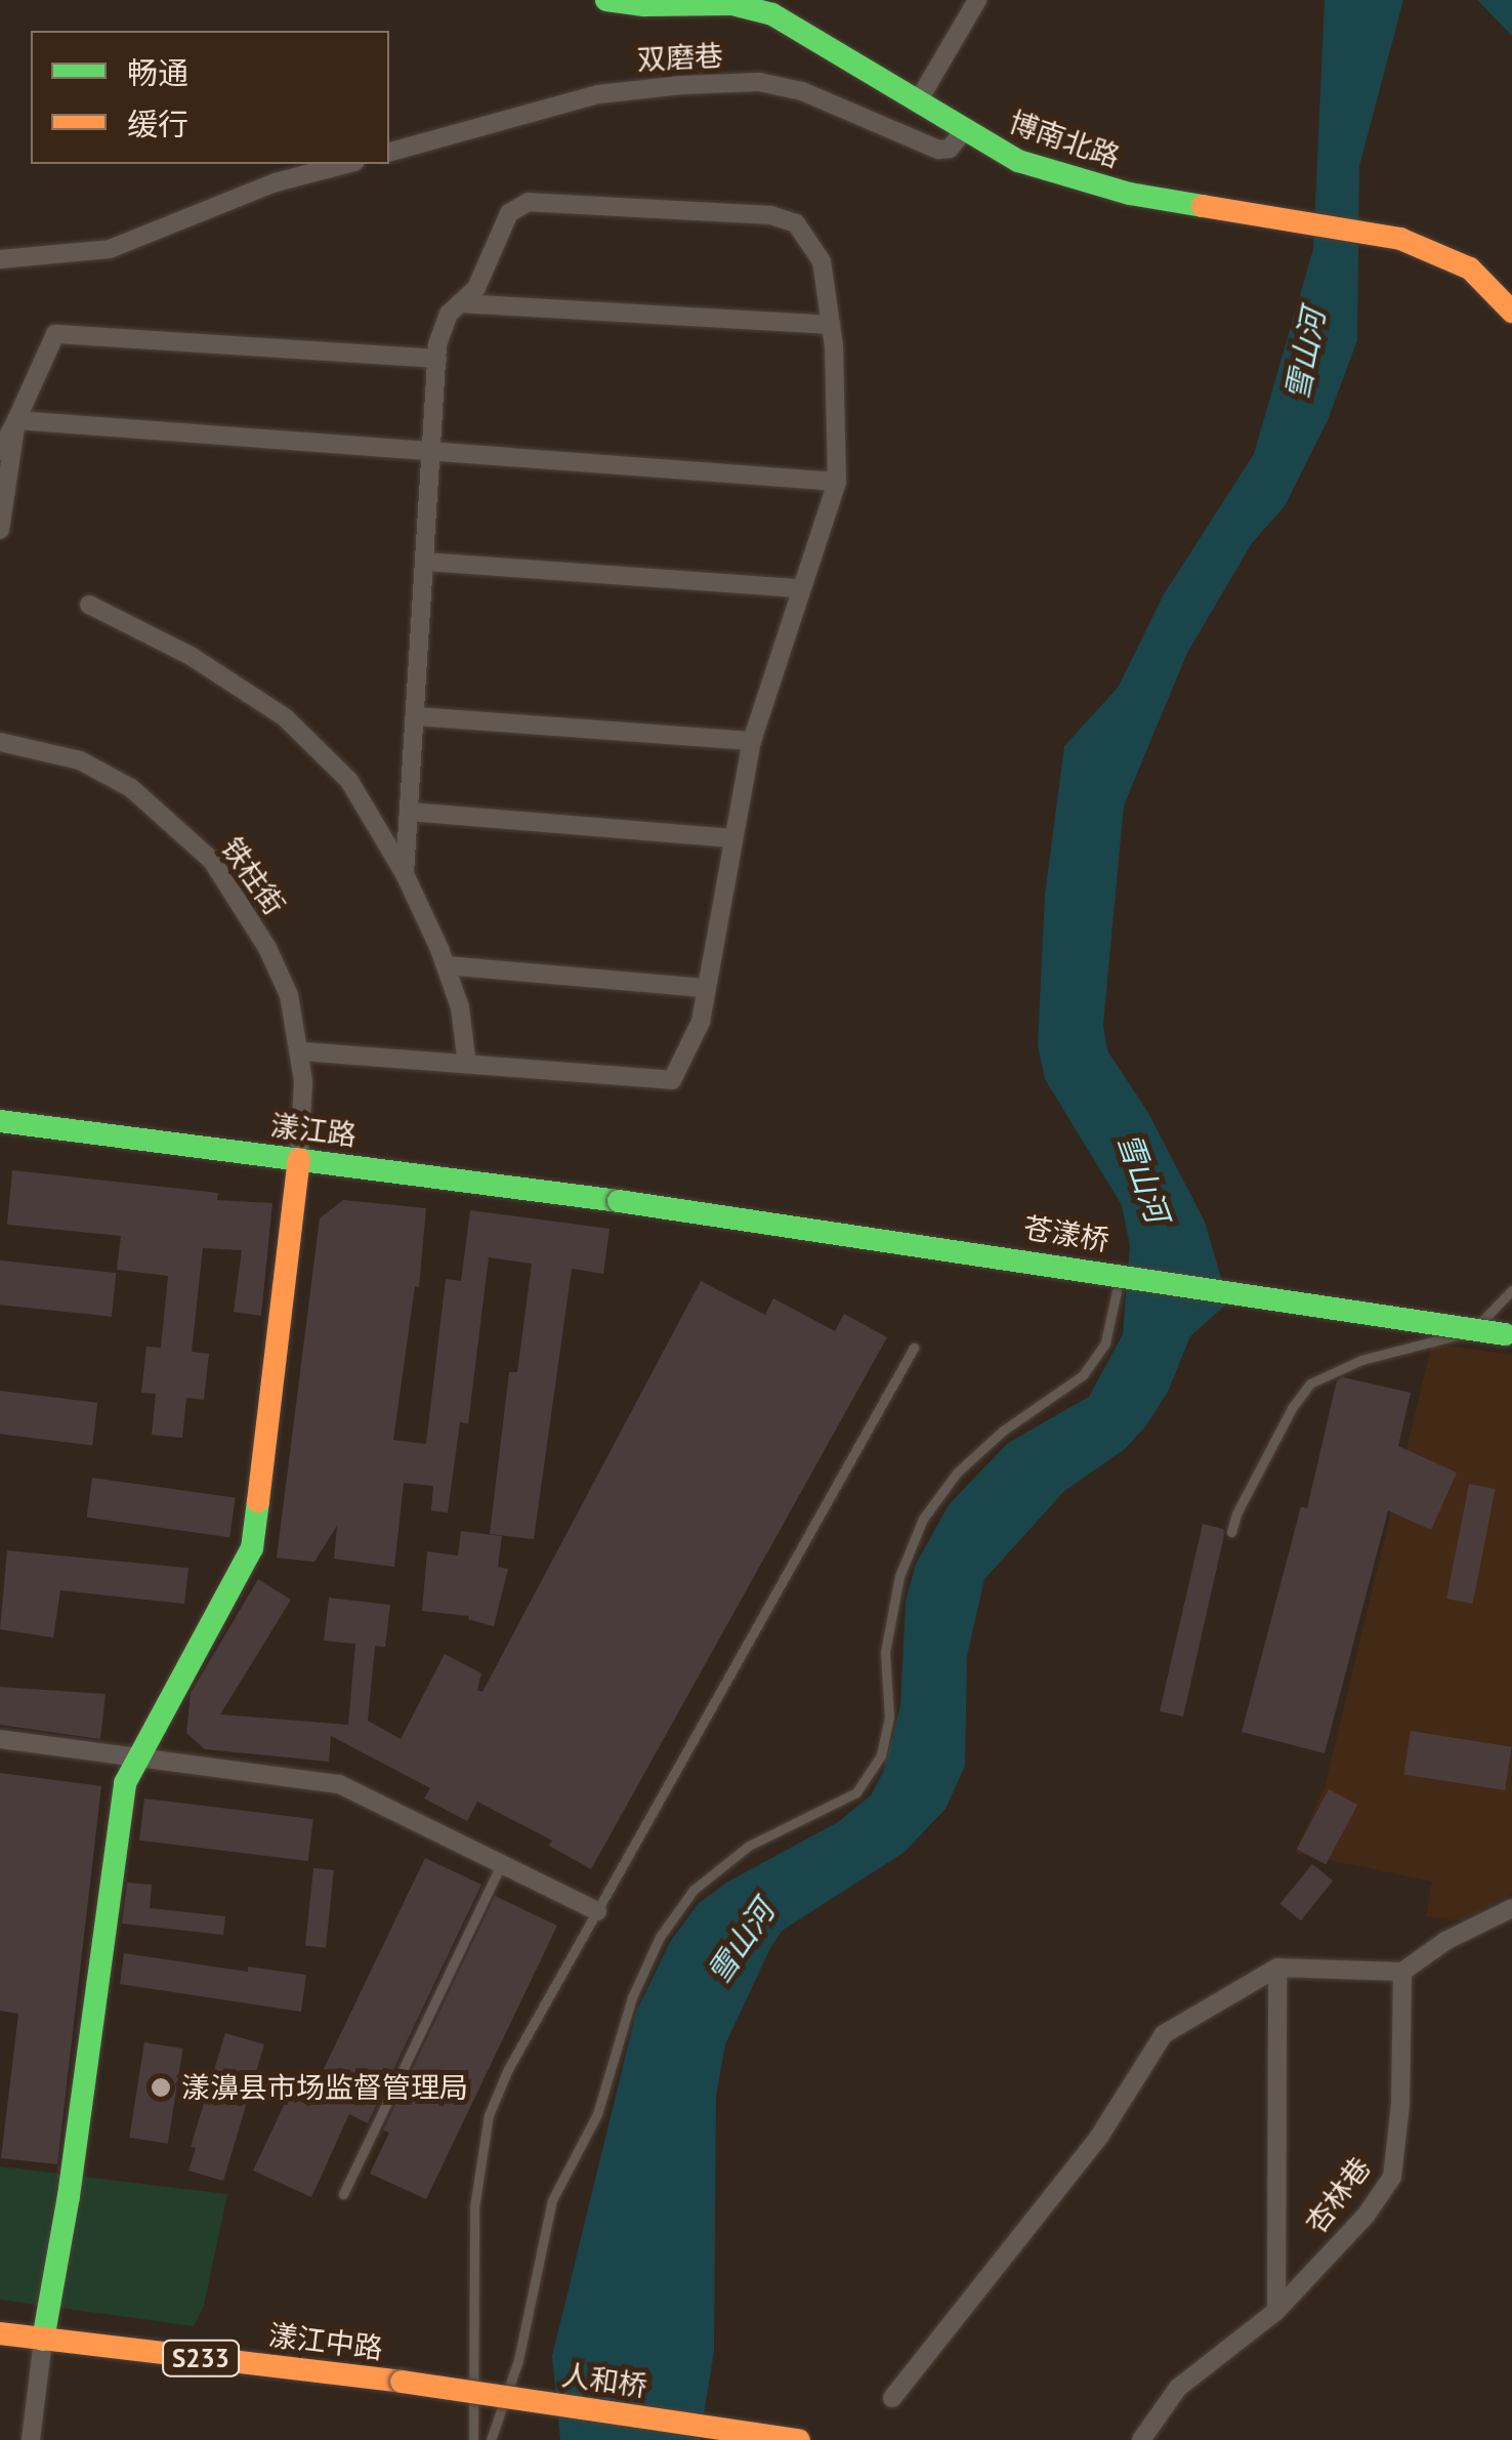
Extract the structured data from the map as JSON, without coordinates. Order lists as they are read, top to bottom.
{
  "streets": {
    "main road": [
      "博南北路",
      "漾江路",
      "苍漾桥",
      "漾江中路",
      "S233",
      "人和桥"
    ],
    "street": ["双磨巷", "铁柱街", "杏林巷"]
  },
  "crossings": [
    ["双磨巷", "博南北路"],
    ["铁柱街", "漾江路"],
    ["漾江路", "苍漾桥"],
    ["漾江中路", "人和桥"]
  ],
  "water": ["雪山河"],
  "places": ["漾濞县市场监督管理局"],
  "legend": ["畅通", "缓行"]
}
